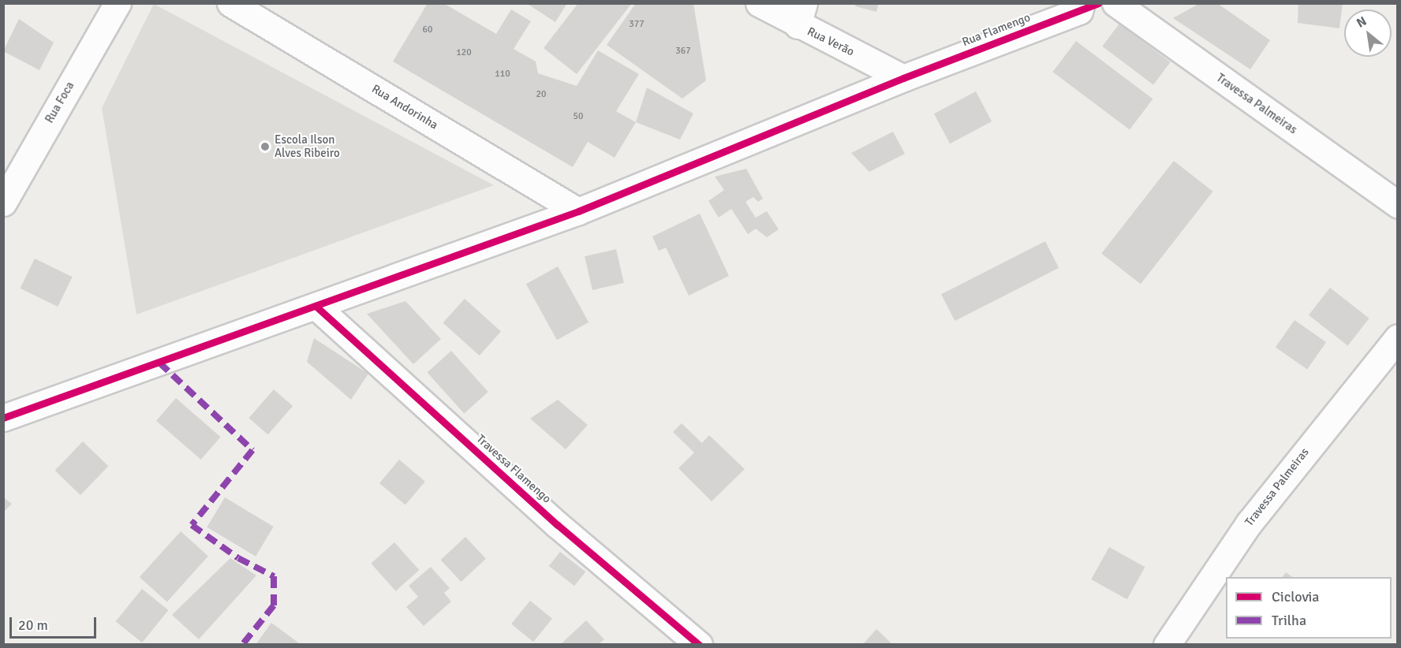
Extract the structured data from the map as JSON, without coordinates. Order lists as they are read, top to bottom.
{
  "streets": {
    "street": [
      "Rua Flamengo",
      "Rua Verão",
      "Rua Foca",
      "Travessa Palmeiras",
      "Rua Andorinha",
      "Travessa Flamengo"
    ]
  },
  "crossings": [
    ["Rua Flamengo", "Rua Verão"],
    ["Rua Flamengo", "Rua Andorinha"],
    ["Rua Flamengo", "Travessa Flamengo"]
  ],
  "places": ["Escola Ilson Alves Ribeiro"],
  "house_numbers": [
    "377",
    "60",
    "367",
    "120",
    "110",
    "20",
    "50"
  ],
  "legend": ["Ciclovia", "Trilha"],
  "scale_bar": "20 m",
  "north": "top left"
}
